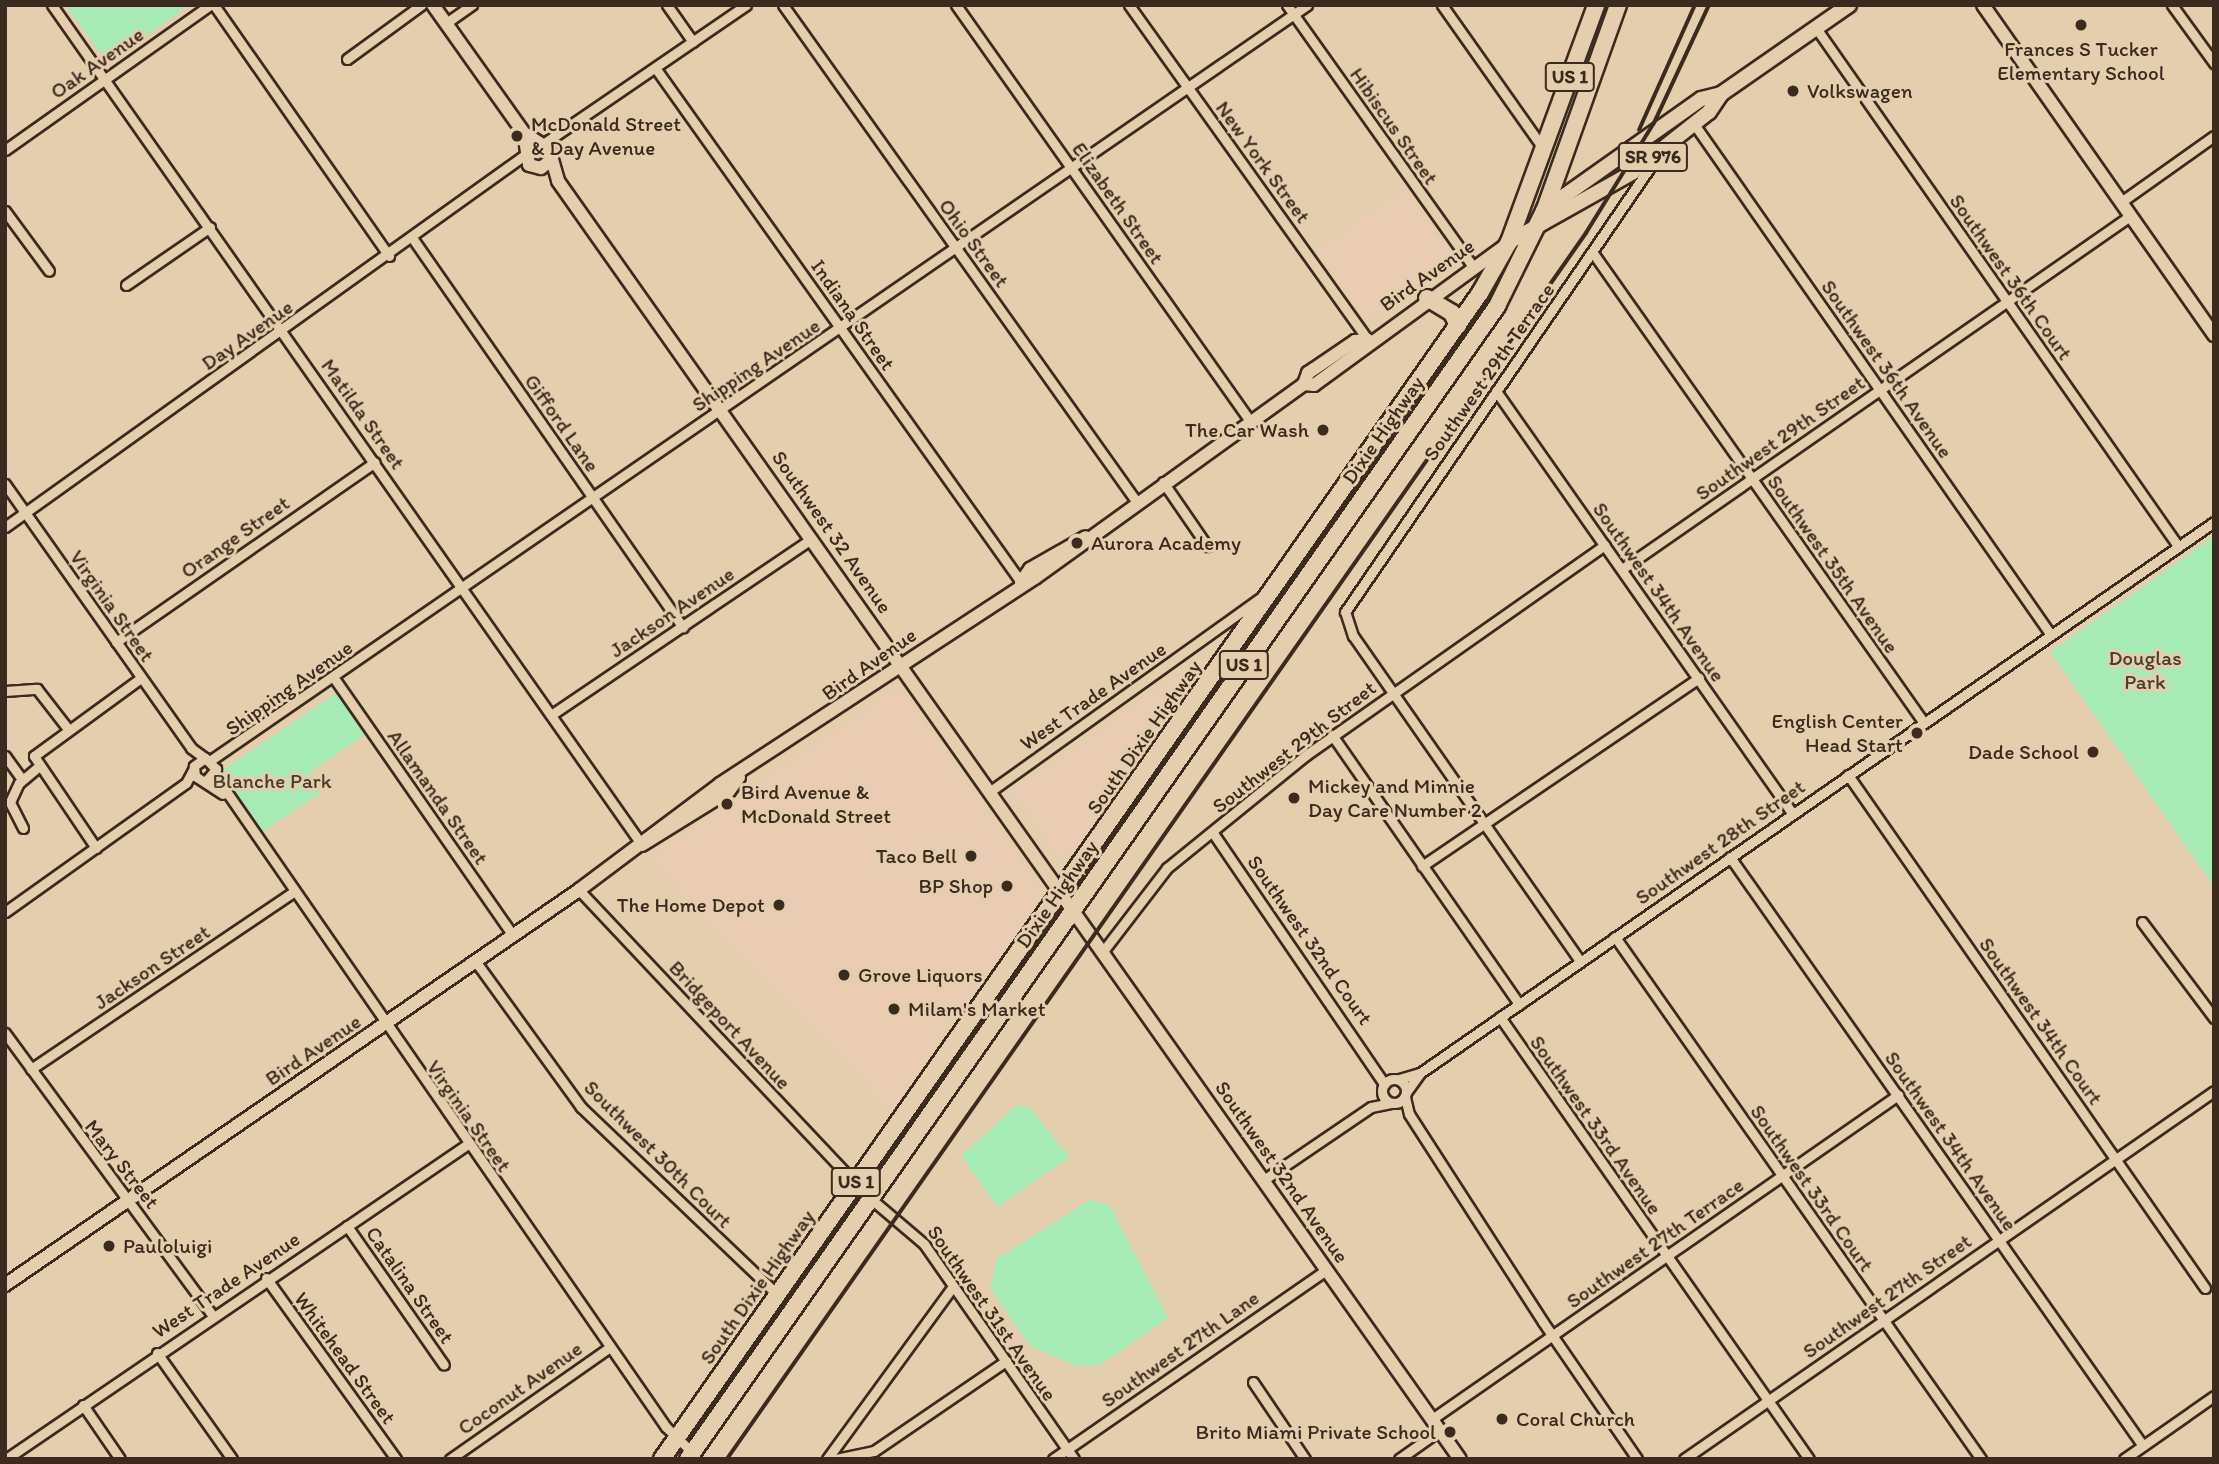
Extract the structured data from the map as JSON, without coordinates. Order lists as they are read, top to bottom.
{
  "streets": {
    "highway": ["US 1", "Dixie Highway", "South Dixie Highway"],
    "main road": ["SR 976"],
    "street": [
      "Oak Avenue",
      "Hibiscus Street",
      "New York Street",
      "Elizabeth Street",
      "Ohio Street",
      "Bird Avenue",
      "Southwest 36th Court",
      "Indiana Street",
      "Day Avenue",
      "Shipping Avenue",
      "Southwest 36th Avenue",
      "Southwest 29th Terrace",
      "Matilda Street",
      "Gifford Lane",
      "Southwest 29th Street",
      "Southwest 32 Avenue",
      "Orange Street",
      "Southwest 35th Avenue",
      "Southwest 34th Avenue",
      "Virginia Street",
      "Jackson Avenue",
      "West Trade Avenue",
      "Allamanda Street",
      "Southwest 28th Street",
      "Southwest 32nd Court",
      "Jackson Street",
      "Southwest 34th Court",
      "Bridgeport Avenue",
      "Southwest 33rd Avenue",
      "Southwest 30th Court",
      "Mary Street",
      "Southwest 32nd Avenue",
      "Southwest 33rd Court",
      "Southwest 27th Terrace",
      "Catalina Street",
      "Southwest 27th Street",
      "Southwest 31st Avenue",
      "Southwest 27th Lane",
      "Whitehead Street",
      "Coconut Avenue"
    ]
  },
  "crossings": [
    ["Oak Avenue", "Matilda Street"],
    ["US 1", "SR 976"],
    ["US 1", "Dixie Highway"],
    ["Hibiscus Street", "Bird Avenue"],
    ["Hibiscus Street", "Shipping Avenue"],
    ["SR 976", "Bird Avenue"],
    ["SR 976", "Southwest 36th Court"],
    ["SR 976", "Southwest 36th Avenue"],
    ["SR 976", "Southwest 29th Terrace"],
    ["SR 976", "Dixie Highway"],
    ["SR 976", "South Dixie Highway"],
    ["New York Street", "Bird Avenue"],
    ["New York Street", "Shipping Avenue"],
    ["Elizabeth Street", "Bird Avenue"],
    ["Elizabeth Street", "Shipping Avenue"],
    ["Ohio Street", "Bird Avenue"],
    ["Ohio Street", "Shipping Avenue"],
    ["Bird Avenue", "Indiana Street"],
    ["Bird Avenue", "Matilda Street"],
    ["Bird Avenue", "Southwest 32 Avenue"],
    ["Bird Avenue", "Virginia Street"],
    ["Bird Avenue", "South Dixie Highway"],
    ["Bird Avenue", "Allamanda Street"],
    ["Bird Avenue", "Bridgeport Avenue"],
    ["Bird Avenue", "Southwest 30th Court"],
    ["Bird Avenue", "Mary Street"],
    ["Southwest 36th Court", "Southwest 29th Street"],
    ["Southwest 36th Court", "Southwest 28th Street"],
    ["Indiana Street", "Day Avenue"],
    ["Indiana Street", "Shipping Avenue"],
    ["Day Avenue", "Matilda Street"],
    ["Day Avenue", "Gifford Lane"],
    ["Day Avenue", "Southwest 32 Avenue"],
    ["Day Avenue", "Virginia Street"],
    ["Shipping Avenue", "Matilda Street"],
    ["Shipping Avenue", "Gifford Lane"],
    ["Shipping Avenue", "Southwest 32 Avenue"],
    ["Shipping Avenue", "Virginia Street"],
    ["Shipping Avenue", "Allamanda Street"],
    ["Southwest 36th Avenue", "Southwest 29th Street"],
    ["Southwest 36th Avenue", "Southwest 28th Street"],
    ["Southwest 29th Terrace", "Southwest 29th Street"],
    ["Southwest 29th Terrace", "Southwest 35th Avenue"],
    ["Southwest 29th Terrace", "Southwest 34th Avenue"],
    ["Matilda Street", "Orange Street"],
    ["Matilda Street", "Jackson Avenue"],
    ["Gifford Lane", "Jackson Avenue"],
    ["Dixie Highway", "Southwest 32 Avenue"],
    ["Dixie Highway", "Virginia Street"],
    ["Dixie Highway", "Southwest 32nd Avenue"],
    ["Dixie Highway", "Southwest 31st Avenue"],
    ["Southwest 29th Street", "Southwest 35th Avenue"],
    ["Southwest 29th Street", "Southwest 34th Avenue"],
    ["Southwest 29th Street", "Southwest 32nd Court"],
    ["Southwest 32 Avenue", "Jackson Avenue"],
    ["Southwest 32 Avenue", "West Trade Avenue"],
    ["Southwest 32 Avenue", "South Dixie Highway"],
    ["Southwest 32 Avenue", "Southwest 32nd Avenue"],
    ["Orange Street", "Virginia Street"],
    ["Southwest 35th Avenue", "Southwest 28th Street"],
    ["Southwest 34th Avenue", "Southwest 28th Street"],
    ["Southwest 34th Avenue", "Southwest 27th Terrace"],
    ["Southwest 34th Avenue", "Southwest 27th Street"],
    ["Virginia Street", "West Trade Avenue"],
    ["Virginia Street", "South Dixie Highway"],
    ["Virginia Street", "Jackson Street"],
    ["Virginia Street", "Coconut Avenue"],
    ["West Trade Avenue", "South Dixie Highway"],
    ["West Trade Avenue", "Mary Street"],
    ["West Trade Avenue", "Catalina Street"],
    ["West Trade Avenue", "Whitehead Street"],
    ["South Dixie Highway", "Bridgeport Avenue"],
    ["South Dixie Highway", "Southwest 30th Court"],
    ["Southwest 28th Street", "Southwest 32nd Court"],
    ["Southwest 28th Street", "Southwest 34th Court"],
    ["Southwest 28th Street", "Southwest 33rd Avenue"],
    ["Southwest 28th Street", "Southwest 32nd Avenue"],
    ["Southwest 28th Street", "Southwest 33rd Court"],
    ["Jackson Street", "Mary Street"],
    ["Southwest 34th Court", "Southwest 27th Street"],
    ["Southwest 33rd Avenue", "Southwest 27th Terrace"],
    ["Southwest 33rd Avenue", "Southwest 27th Street"],
    ["Southwest 32nd Avenue", "Southwest 27th Terrace"],
    ["Southwest 32nd Avenue", "Southwest 27th Lane"],
    ["Southwest 33rd Court", "Southwest 27th Terrace"],
    ["Southwest 33rd Court", "Southwest 27th Street"],
    ["Southwest 31st Avenue", "Southwest 27th Lane"]
  ],
  "parks": ["Douglas Park", "Blanche Park"],
  "places": [
    "Frances S Tucker Elementary School",
    "Volkswagen",
    "McDonald Street & Day Avenue",
    "The Car Wash",
    "Aurora Academy",
    "English Center Head Start",
    "Dade School",
    "Mickey and Minnie Day Care Number 2",
    "Bird Avenue & McDonald Street",
    "Taco Bell",
    "BP Shop",
    "The Home Depot",
    "Grove Liquors",
    "Milam's Market",
    "Pauloluigi",
    "Coral Church",
    "Brito Miami Private School"
  ]
}
